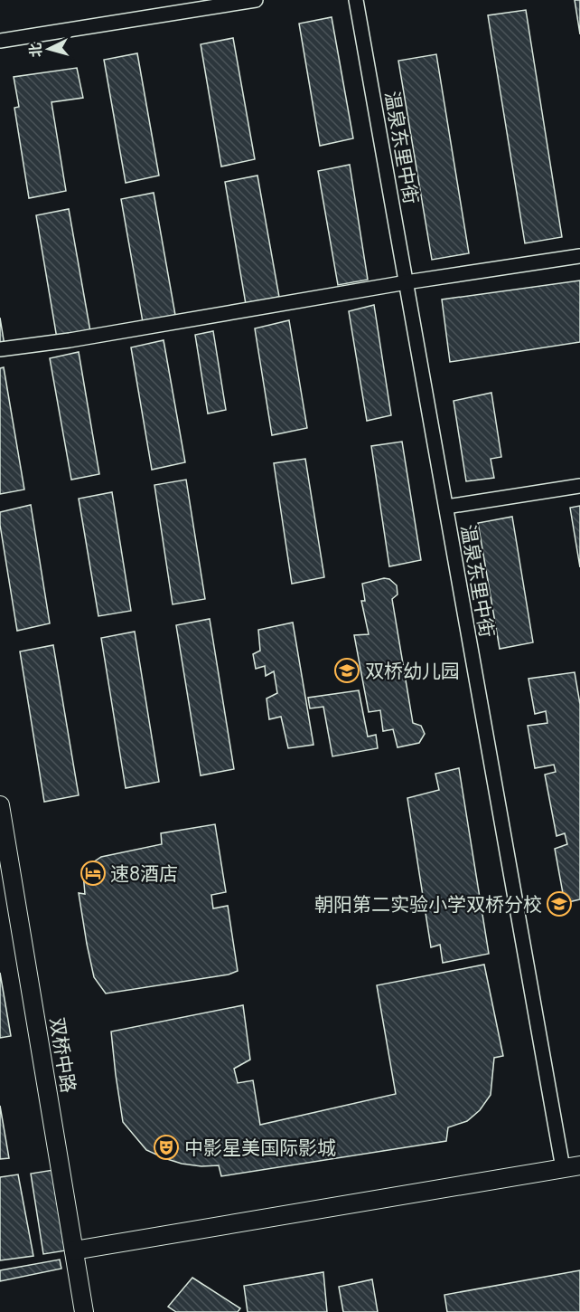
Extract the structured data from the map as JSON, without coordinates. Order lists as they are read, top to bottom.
{
  "streets": {
    "street": ["温泉东里中街", "双桥中路"]
  },
  "places": {
    "school or university": ["双桥幼儿园", "朝阳第二实验小学双桥分校"],
    "hotel": ["速8酒店"],
    "theatre": ["中影星美国际影城"]
  },
  "north": "left"
}
